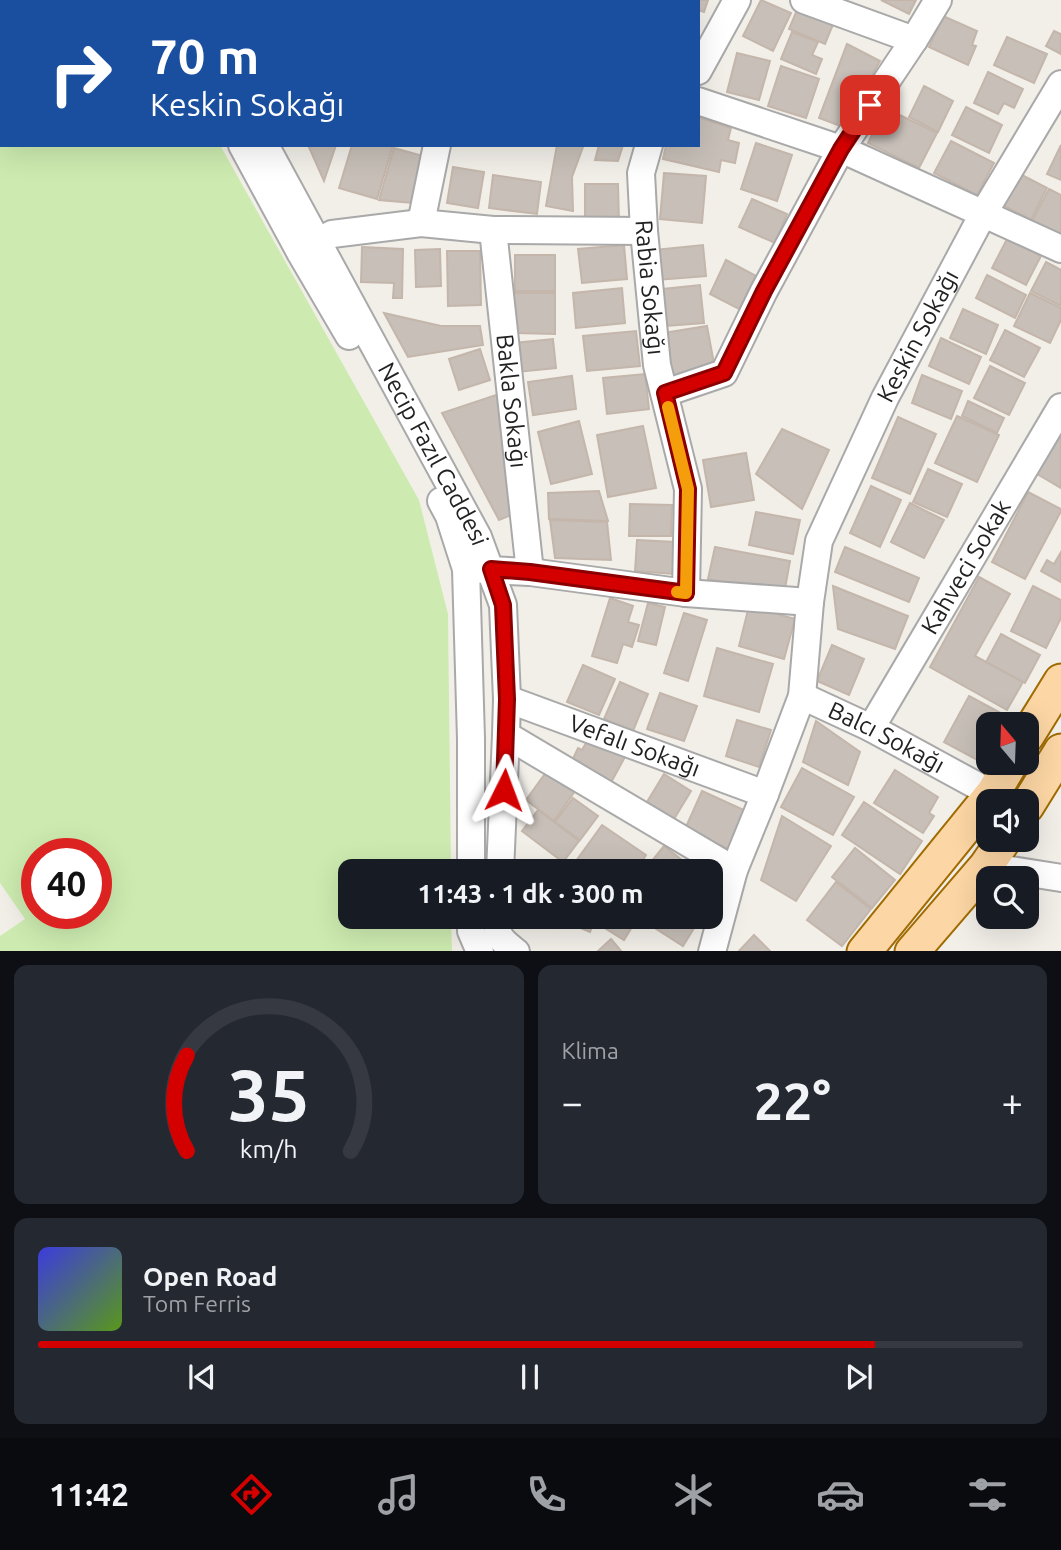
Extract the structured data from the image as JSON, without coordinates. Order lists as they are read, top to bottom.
{
  "streets": {
    "street": [
      "Rabia Sokağı",
      "Keskin Sokağı",
      "Bakla Sokağı",
      "Necip Fazıl Caddesi",
      "Kahveci Sokak",
      "Balcı Sokağı",
      "Vefalı Sokağı"
    ]
  },
  "crossings": [
    ["Keskin Sokağı", "Balcı Sokağı"],
    ["Keskin Sokağı", "Vefalı Sokağı"],
    ["Necip Fazıl Caddesi", "Vefalı Sokağı"],
    ["Kahveci Sokak", "Balcı Sokağı"]
  ],
  "north": "top",
  "page": {
    "turn": ["70 m", "Keskin Sokağı"],
    "limit": "40",
    "trip": "11:43 · 1 dk · 300 m",
    "tile": "Klima",
    "heat": ["−", "22°", "+"],
    "song": ["Open Road", "Tom Ferris"],
    "tabs": "11:42",
    "gauge": ["35", "km/h"]
  }
}
